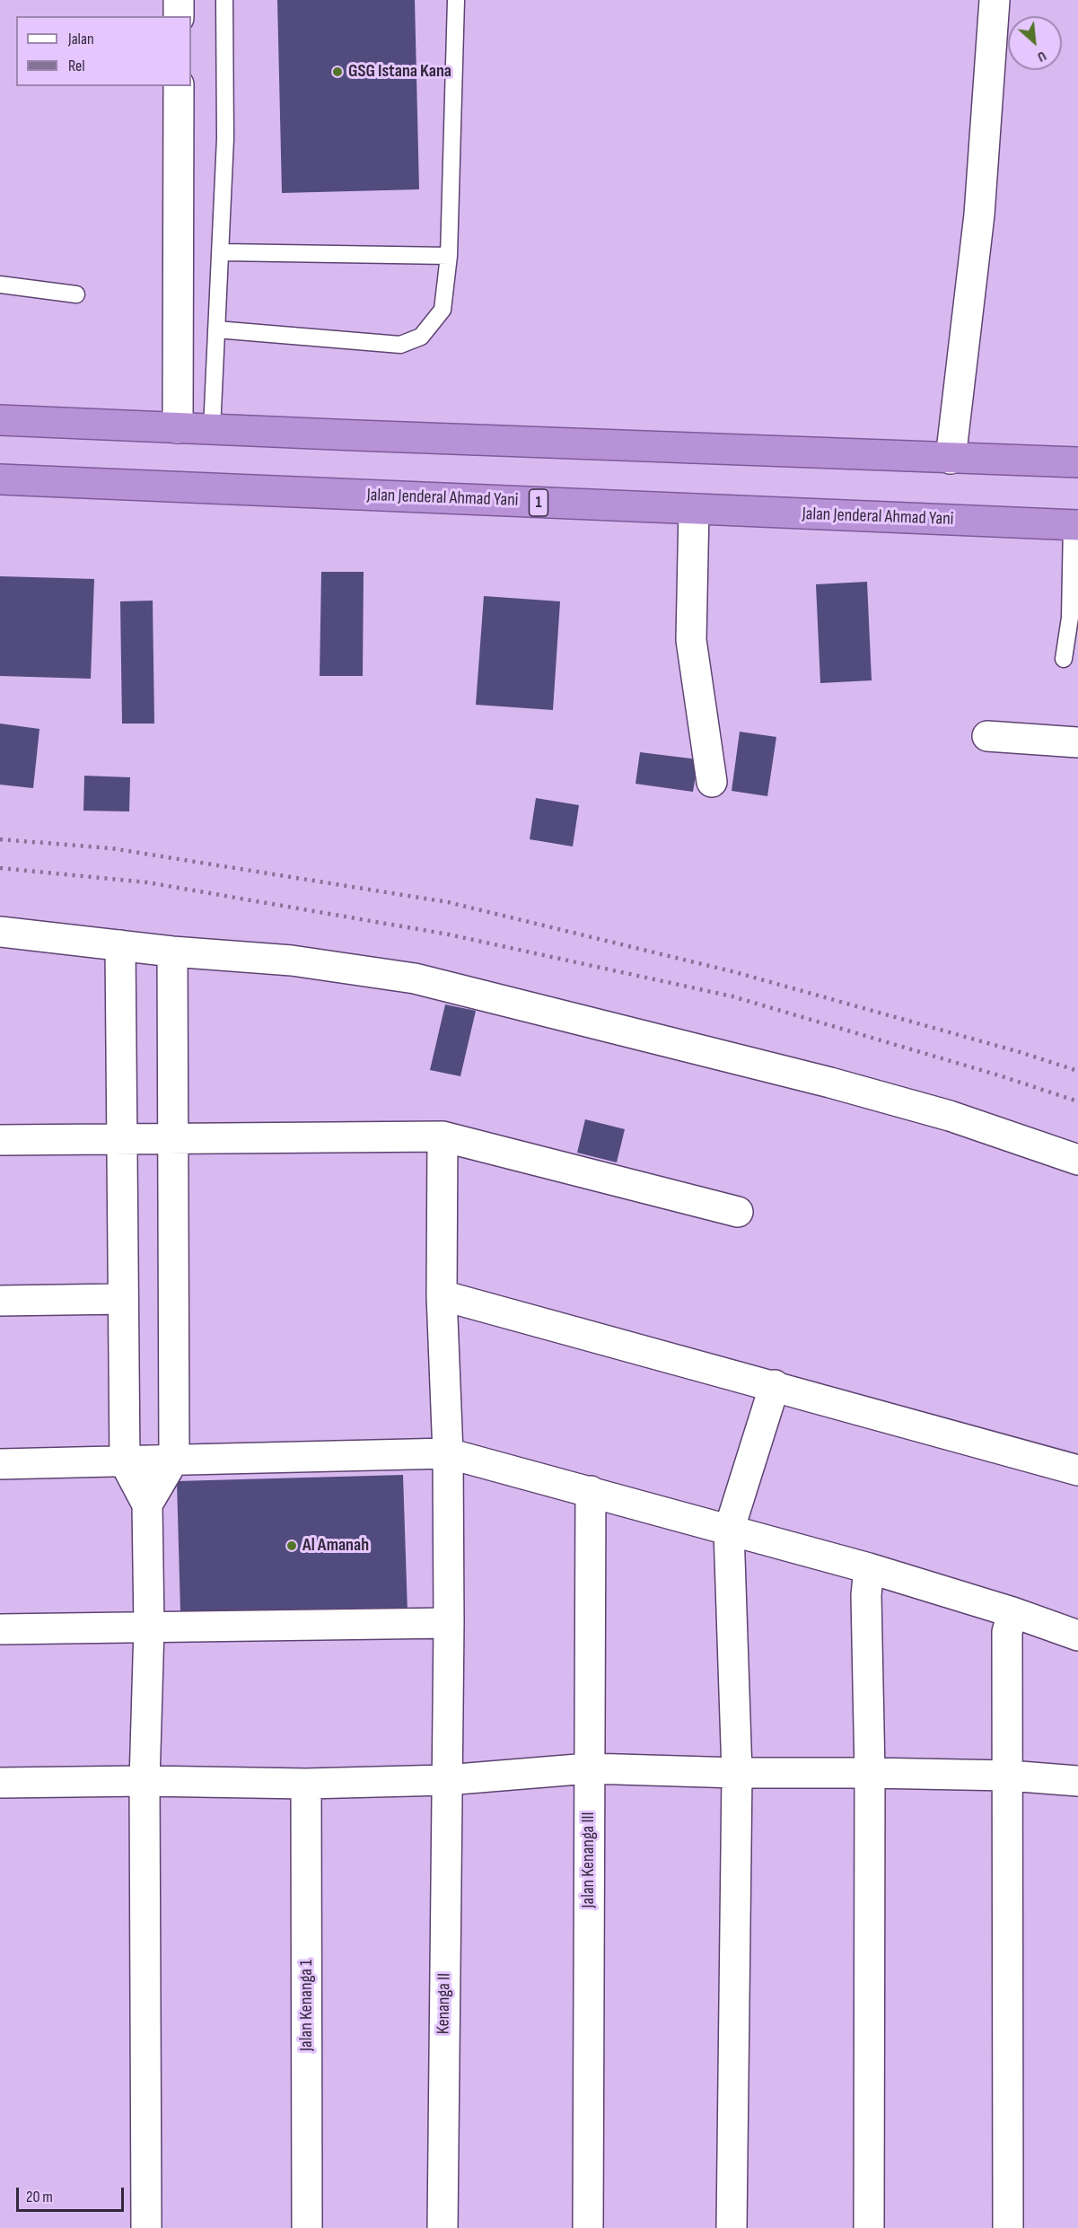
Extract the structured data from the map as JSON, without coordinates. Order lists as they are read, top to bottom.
{
  "streets": {
    "highway": ["Jalan Jenderal Ahmad Yani", "1"],
    "street": ["Jalan Kenanga III", "Kenanga II", "Jalan Kenanga 1"]
  },
  "places": ["GSG Istana Kana", "Al Amanah"],
  "legend": ["Jalan", "Rel"],
  "scale_bar": "20 m",
  "north": "bottom right"
}
